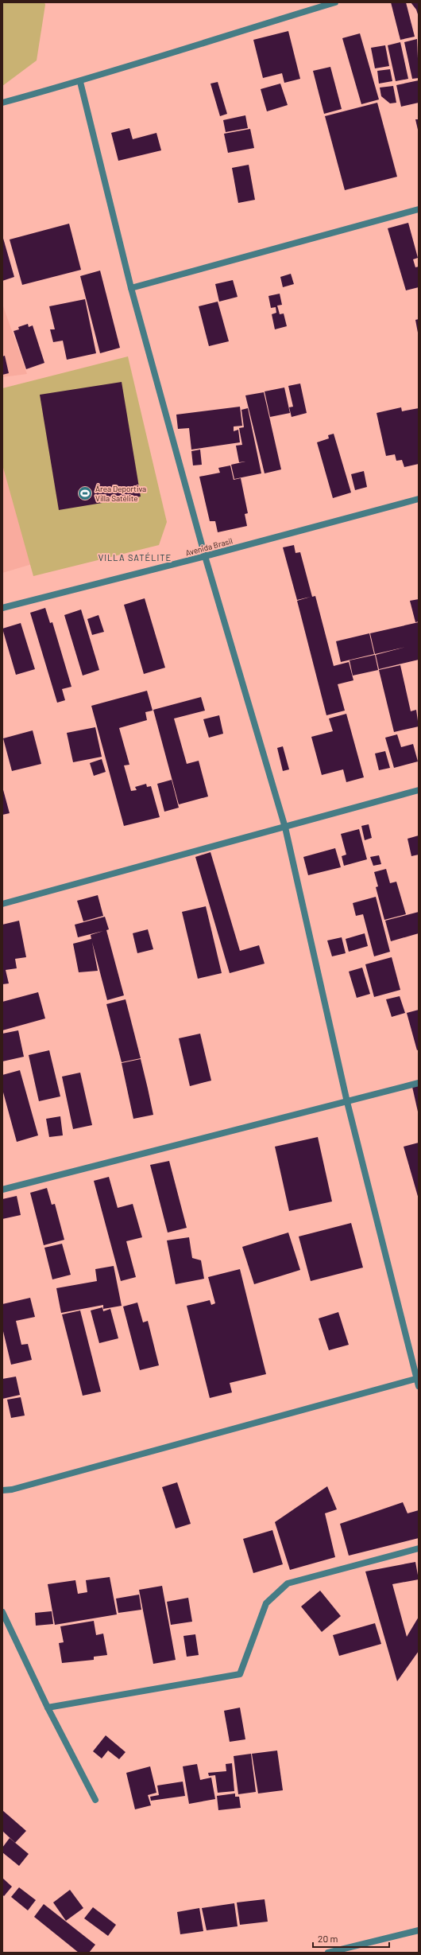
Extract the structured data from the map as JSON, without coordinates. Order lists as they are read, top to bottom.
{
  "streets": {
    "street": ["Avenida Brasil"]
  },
  "districts": ["VILLA SATÉLITE"],
  "places": {
    "sports": ["Área Deportiva Villa Satélite"]
  },
  "scale_bar": "20 m"
}
